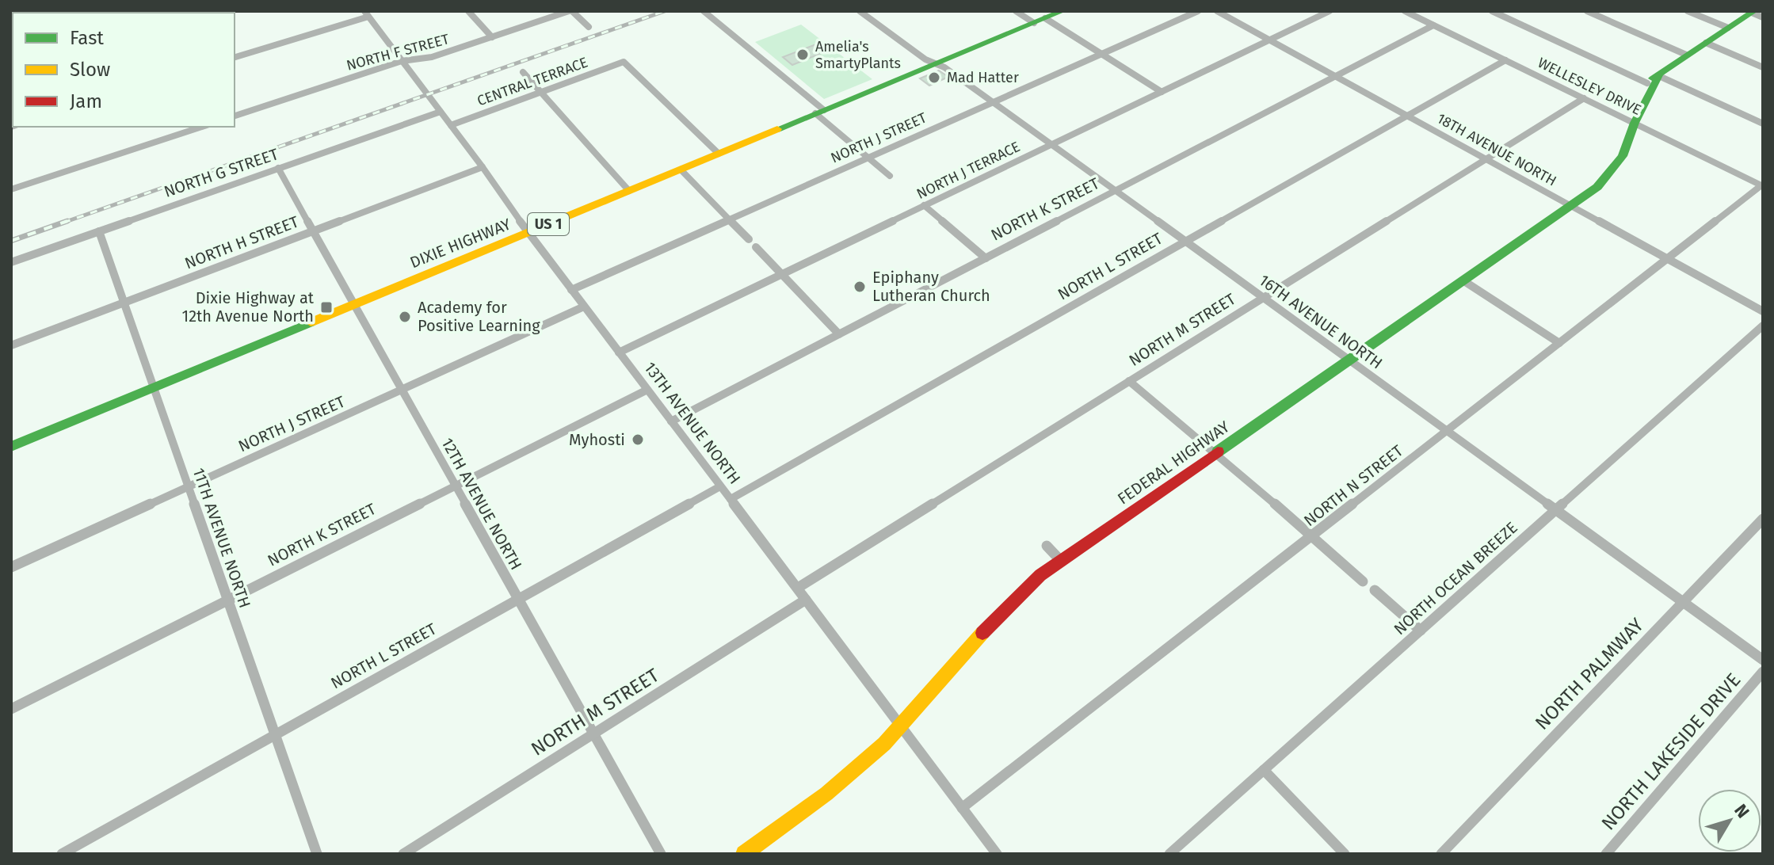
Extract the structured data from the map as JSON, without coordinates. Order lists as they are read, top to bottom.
{
  "streets": {
    "main road": ["US 1", "DIXIE HIGHWAY", "FEDERAL HIGHWAY"],
    "street": [
      "NORTH F STREET",
      "CENTRAL TERRACE",
      "WELLESLEY DRIVE",
      "NORTH J STREET",
      "18TH AVENUE NORTH",
      "NORTH J TERRACE",
      "NORTH G STREET",
      "NORTH K STREET",
      "NORTH H STREET",
      "NORTH L STREET",
      "16TH AVENUE NORTH",
      "NORTH M STREET",
      "13TH AVENUE NORTH",
      "NORTH N STREET",
      "12TH AVENUE NORTH",
      "11TH AVENUE NORTH",
      "NORTH OCEAN BREEZE",
      "NORTH PALMWAY",
      "NORTH LAKESIDE DRIVE"
    ]
  },
  "crossings": [
    ["NORTH F STREET", "13TH AVENUE NORTH"],
    ["CENTRAL TERRACE", "DIXIE HIGHWAY"],
    ["CENTRAL TERRACE", "13TH AVENUE NORTH"],
    ["WELLESLEY DRIVE", "NORTH K STREET"],
    ["WELLESLEY DRIVE", "NORTH L STREET"],
    ["WELLESLEY DRIVE", "NORTH M STREET"],
    ["WELLESLEY DRIVE", "FEDERAL HIGHWAY"],
    ["WELLESLEY DRIVE", "NORTH N STREET"],
    ["NORTH J STREET", "16TH AVENUE NORTH"],
    ["NORTH J STREET", "13TH AVENUE NORTH"],
    ["NORTH J STREET", "12TH AVENUE NORTH"],
    ["NORTH J STREET", "11TH AVENUE NORTH"],
    ["18TH AVENUE NORTH", "NORTH J TERRACE"],
    ["18TH AVENUE NORTH", "NORTH K STREET"],
    ["18TH AVENUE NORTH", "NORTH L STREET"],
    ["18TH AVENUE NORTH", "NORTH M STREET"],
    ["18TH AVENUE NORTH", "FEDERAL HIGHWAY"],
    ["18TH AVENUE NORTH", "NORTH N STREET"],
    ["NORTH J TERRACE", "16TH AVENUE NORTH"],
    ["NORTH J TERRACE", "13TH AVENUE NORTH"],
    ["NORTH G STREET", "13TH AVENUE NORTH"],
    ["NORTH G STREET", "12TH AVENUE NORTH"],
    ["NORTH G STREET", "11TH AVENUE NORTH"],
    ["NORTH K STREET", "16TH AVENUE NORTH"],
    ["NORTH K STREET", "13TH AVENUE NORTH"],
    ["NORTH K STREET", "12TH AVENUE NORTH"],
    ["NORTH K STREET", "11TH AVENUE NORTH"],
    ["NORTH H STREET", "13TH AVENUE NORTH"],
    ["NORTH H STREET", "12TH AVENUE NORTH"],
    ["NORTH H STREET", "11TH AVENUE NORTH"],
    ["DIXIE HIGHWAY", "16TH AVENUE NORTH"],
    ["DIXIE HIGHWAY", "13TH AVENUE NORTH"],
    ["DIXIE HIGHWAY", "12TH AVENUE NORTH"],
    ["DIXIE HIGHWAY", "11TH AVENUE NORTH"],
    ["NORTH L STREET", "16TH AVENUE NORTH"],
    ["NORTH L STREET", "13TH AVENUE NORTH"],
    ["NORTH L STREET", "12TH AVENUE NORTH"],
    ["NORTH L STREET", "11TH AVENUE NORTH"],
    ["16TH AVENUE NORTH", "NORTH M STREET"],
    ["16TH AVENUE NORTH", "FEDERAL HIGHWAY"],
    ["16TH AVENUE NORTH", "NORTH N STREET"],
    ["16TH AVENUE NORTH", "NORTH OCEAN BREEZE"],
    ["16TH AVENUE NORTH", "NORTH PALMWAY"],
    ["NORTH M STREET", "13TH AVENUE NORTH"],
    ["NORTH M STREET", "12TH AVENUE NORTH"],
    ["13TH AVENUE NORTH", "FEDERAL HIGHWAY"],
    ["13TH AVENUE NORTH", "NORTH N STREET"]
  ],
  "places": {
    "other": [
      "Amelia's SmartyPlants",
      "Mad Hatter",
      "Epiphany Lutheran Church",
      "Academy for Positive Learning",
      "Myhosti"
    ],
    "transit": ["Dixie Highway at 12th Avenue North"]
  },
  "legend": ["Fast", "Slow", "Jam"],
  "north": "top right"
}
